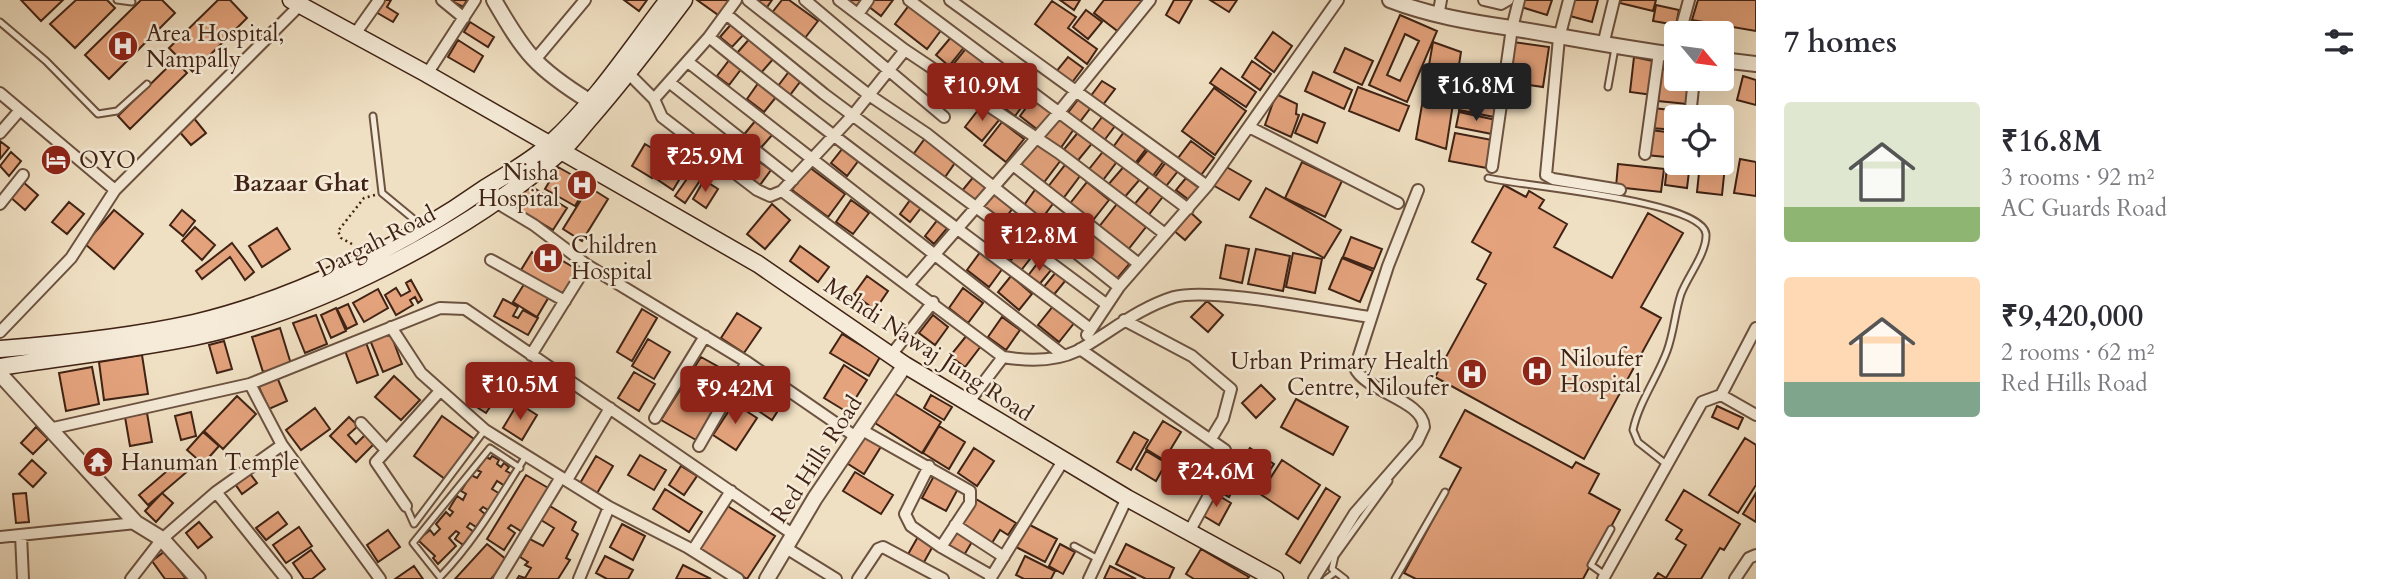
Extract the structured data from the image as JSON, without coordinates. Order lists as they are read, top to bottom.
{
  "streets": {
    "main road": ["Dargah Road", "Mehdi Nawaj Jung Road"],
    "street": ["Red Hills Road"]
  },
  "crossings": [
    ["Dargah Road", "Mehdi Nawaj Jung Road"],
    ["Mehdi Nawaj Jung Road", "Red Hills Road"]
  ],
  "districts": ["Bazaar Ghat"],
  "places": {
    "hospital": [
      "Area Hospital, Nampally",
      "Nisha Hospital",
      "Children Hospital",
      "Niloufer Hospital",
      "Urban Primary Health Centre, Niloufer"
    ],
    "hotel": ["OYO"],
    "temple": ["Hanuman Temple"]
  },
  "north": "bottom right",
  "page": {
    "heading": "7 homes",
    "price": [
      "₹10.9M",
      "₹16.8M",
      "₹25.9M",
      "₹12.8M",
      "₹10.5M",
      "₹9.42M",
      "₹24.6M"
    ],
    "list": [
      {
        "name": "₹16.8M",
        "note": "3 rooms · 92 m² · AC Guards Road"
      },
      {
        "name": "₹9,420,000",
        "note": "2 rooms · 62 m² · Red Hills Road"
      }
    ]
  }
}
